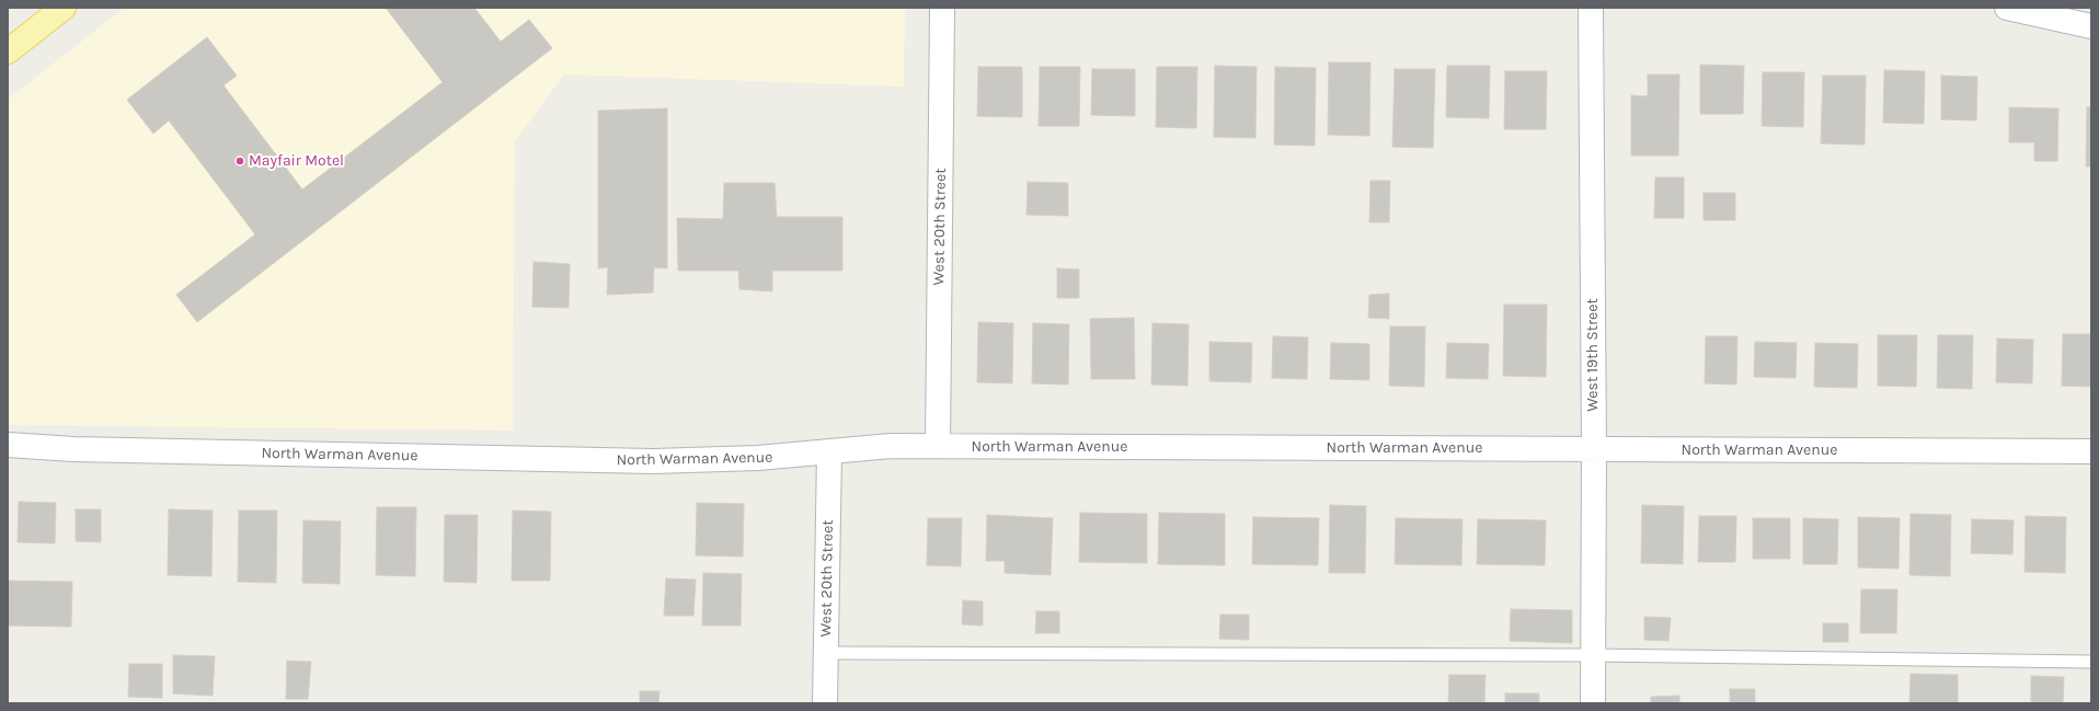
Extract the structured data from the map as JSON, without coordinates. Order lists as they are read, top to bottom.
{
  "streets": {
    "street": ["West 20th Street", "West 19th Street", "North Warman Avenue"]
  },
  "crossings": [
    ["West 20th Street", "North Warman Avenue"],
    ["West 19th Street", "North Warman Avenue"]
  ],
  "places": ["Mayfair Motel"]
}
